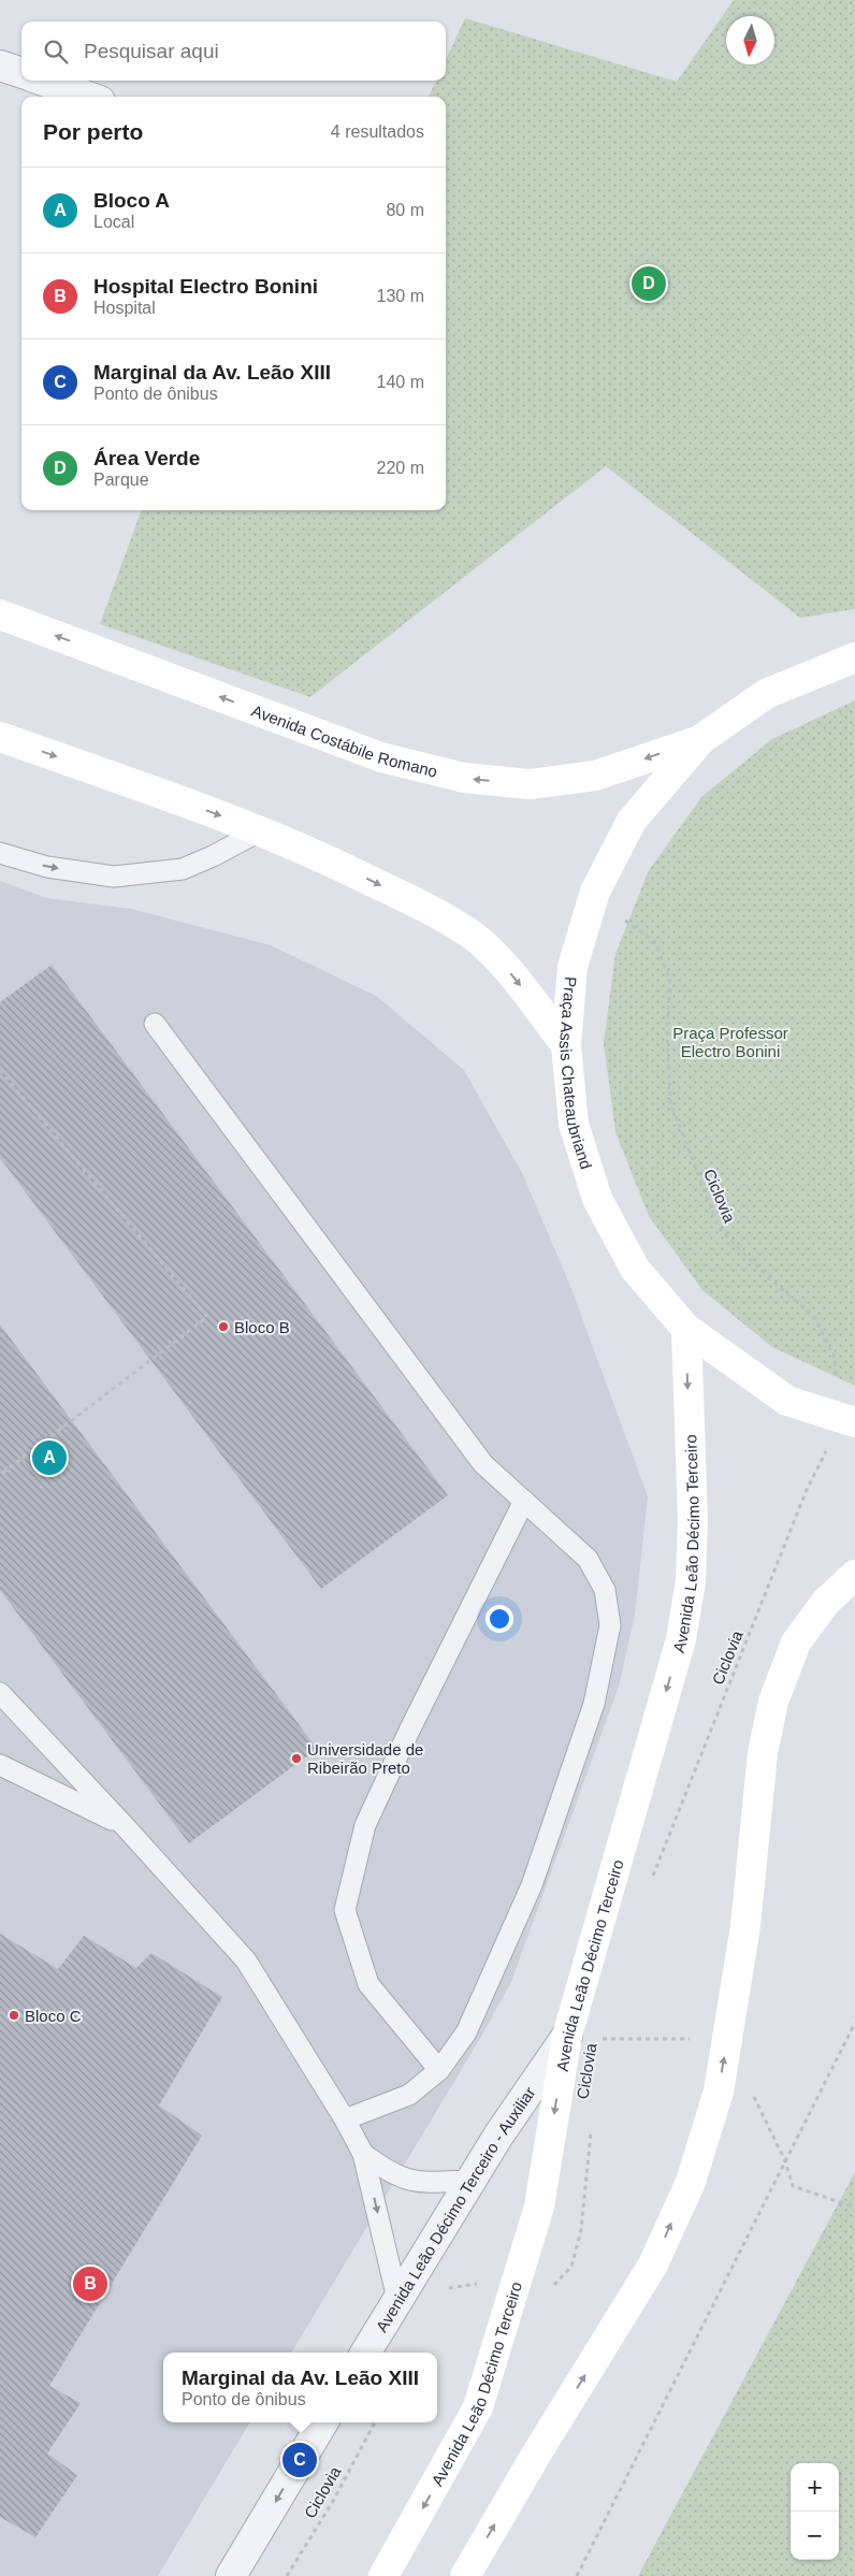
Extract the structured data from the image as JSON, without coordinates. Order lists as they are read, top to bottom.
{
  "streets": {
    "main road": ["Avenida Costábile Romano", "Praça Assis Chateaubriand", "Avenida Leão Décimo Terceiro"],
    "street": ["Avenida Leão Décimo Terceiro - Auxiliar"],
    "path": ["Ciclovia"]
  },
  "crossings": [
    ["Avenida Costábile Romano", "Praça Assis Chateaubriand"],
    ["Praça Assis Chateaubriand", "Ciclovia"],
    ["Praça Assis Chateaubriand", "Avenida Leão Décimo Terceiro"],
    ["Avenida Leão Décimo Terceiro", "Avenida Leão Décimo Terceiro - Auxiliar"]
  ],
  "parks": ["Praça Professor Electro Bonini"],
  "places": ["Bloco B", "Universidade de Ribeirão Preto", "Bloco C"],
  "north": "bottom",
  "page": {
    "search": "Pesquisar aqui",
    "heading": ["Por perto", "4 resultados"],
    "list": [
      {
        "mark": "A",
        "name": "Bloco A",
        "note": "Local",
        "value": "80 m"
      },
      {
        "mark": "B",
        "name": "Hospital Electro Bonini",
        "note": "Hospital",
        "value": "130 m"
      },
      {
        "mark": "C",
        "name": "Marginal da Av. Leão XIII",
        "note": "Ponto de ônibus",
        "value": "140 m"
      },
      {
        "mark": "D",
        "name": "Área Verde",
        "note": "Parque",
        "value": "220 m"
      }
    ],
    "pins": [
      "D",
      "A",
      "B",
      "C"
    ],
    "popup": ["Marginal da Av. Leão XIII", "Ponto de ônibus"],
    "map_buttons": ["+", "−"]
  }
}
